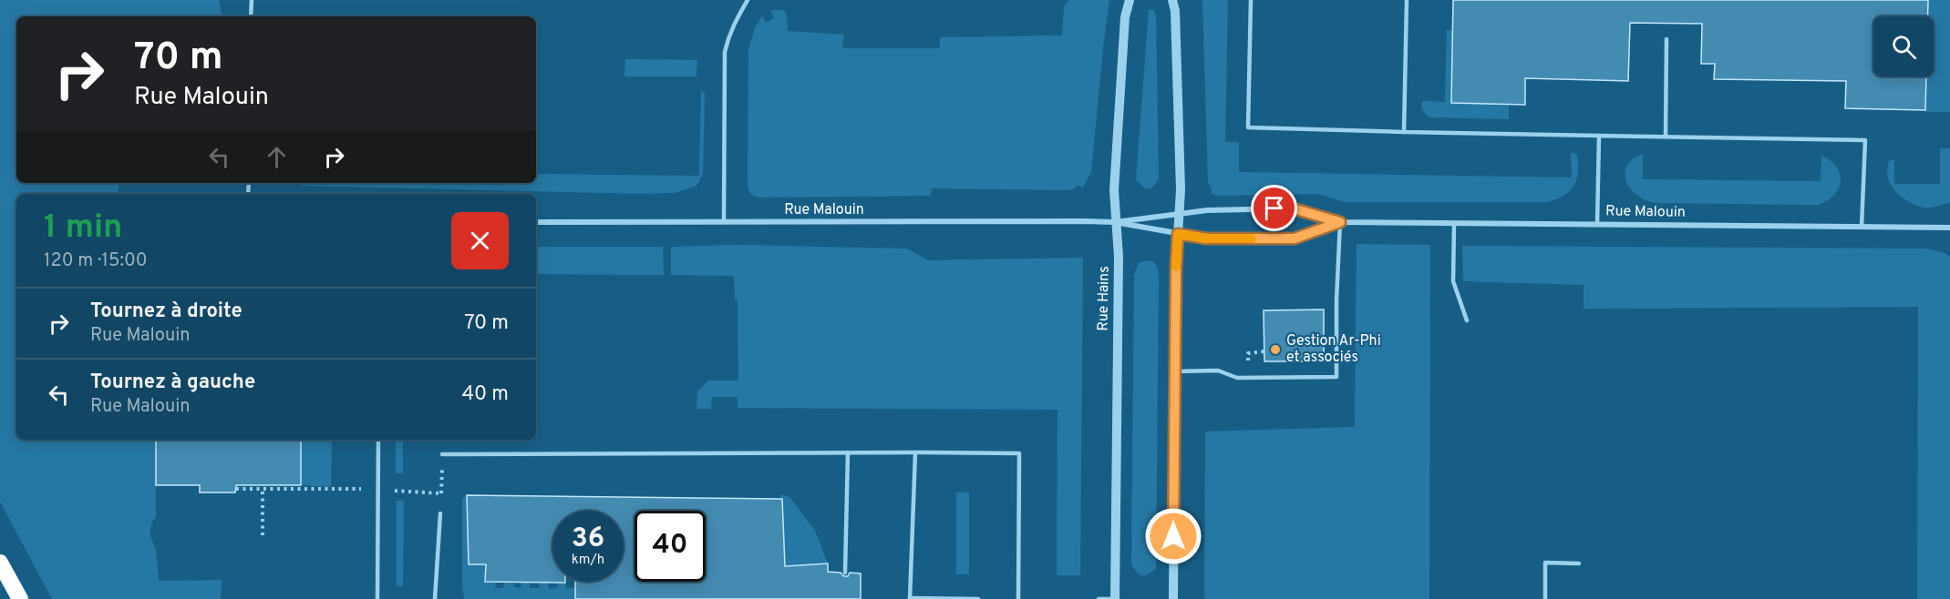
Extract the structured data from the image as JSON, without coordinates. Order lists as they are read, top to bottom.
{
  "streets": {
    "street": ["Rue Malouin", "Rue Hains"]
  },
  "crossings": [
    ["Rue Malouin", "Rue Hains"]
  ],
  "places": ["Gestion Ar-Phi et associés"],
  "page": {
    "turn": ["70 m", "Rue Malouin"],
    "heading": ["1 min", "120 m · 15:00"],
    "list": [
      {
        "name": "Tournez à droite",
        "note": "Rue Malouin",
        "value": "70 m"
      },
      {
        "name": "Tournez à gauche",
        "note": "Rue Malouin",
        "value": "40 m"
      }
    ],
    "speed": "36 km/h",
    "limit": "40"
  }
}
